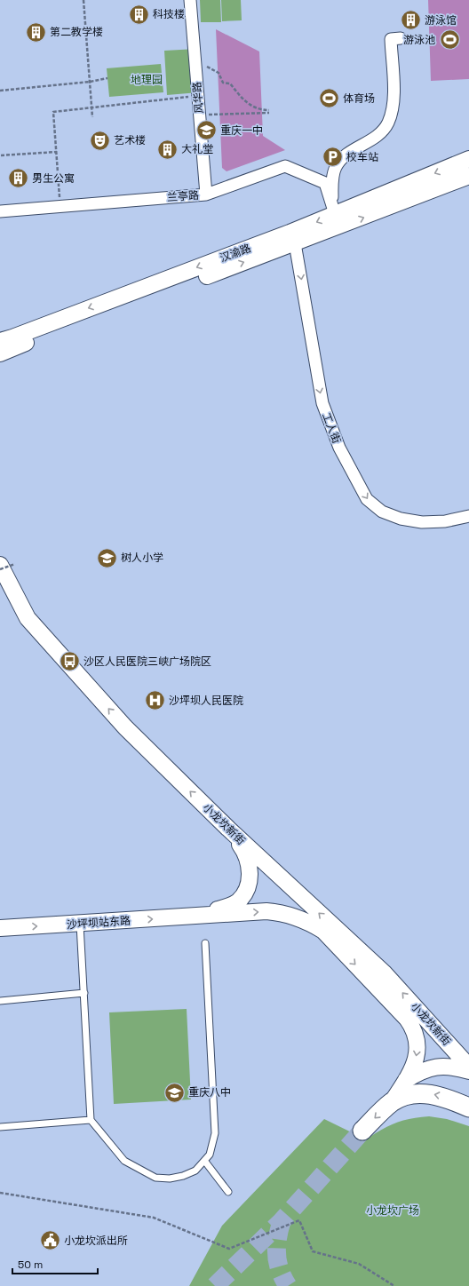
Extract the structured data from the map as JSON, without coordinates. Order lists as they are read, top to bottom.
{
  "streets": {
    "main road": ["汉渝路", "小龙坎新街", "沙坪坝站东路"],
    "street": ["风华路", "兰亭路", "工人街"]
  },
  "crossings": [
    ["风华路", "兰亭路"],
    ["兰亭路", "汉渝路"],
    ["汉渝路", "工人街"],
    ["小龙坎新街", "沙坪坝站东路"]
  ],
  "one_way": ["工人街", "沙坪坝站东路"],
  "parks": ["地理园", "小龙坎广场"],
  "places": {
    "building": [
      "科技楼",
      "游泳馆",
      "第二教学楼",
      "大礼堂",
      "男生公寓"
    ],
    "sports": ["游泳池", "体育场"],
    "school or university": ["重庆一中", "树人小学", "重庆八中"],
    "theatre": ["艺术楼"],
    "parking": ["校车站"],
    "bus stop": ["沙区人民医院三峡广场院区"],
    "hospital": ["沙坪坝人民医院"],
    "public building": ["小龙坎派出所"]
  },
  "scale_bar": "50 m"
}
